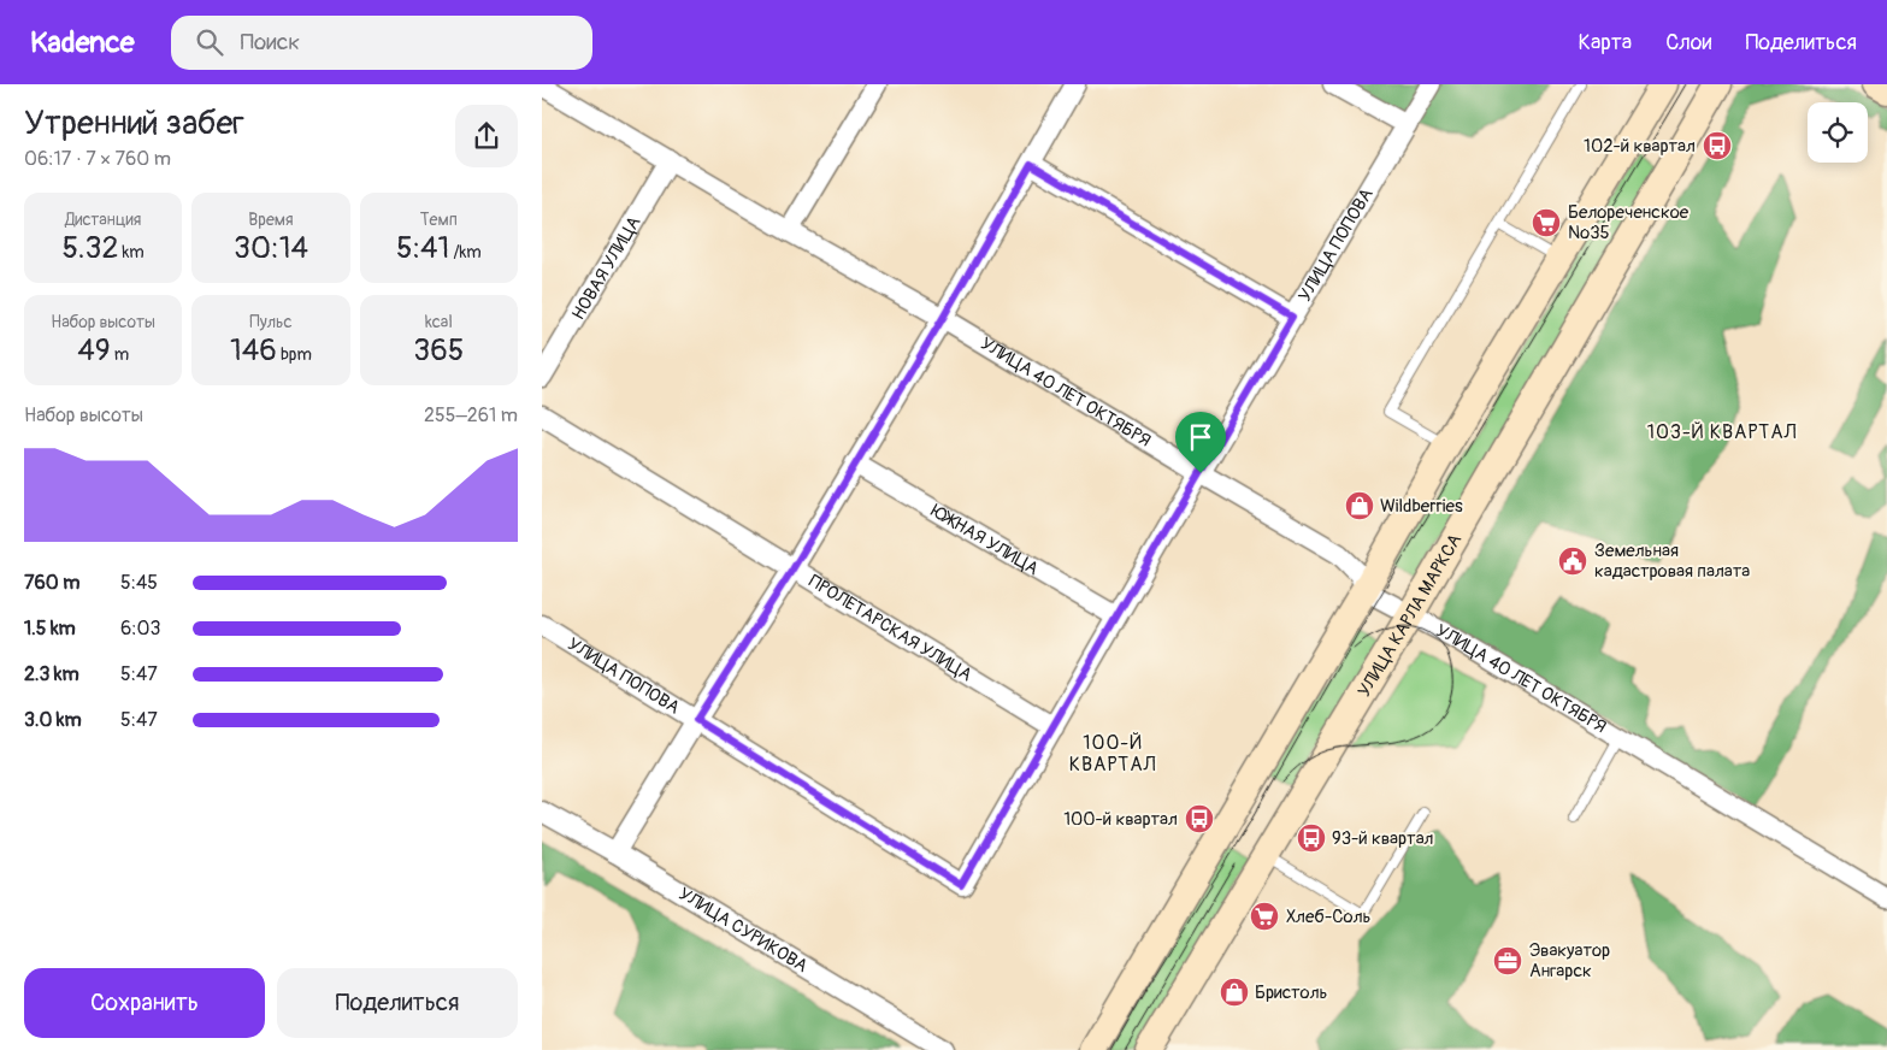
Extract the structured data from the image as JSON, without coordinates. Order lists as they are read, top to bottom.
{
  "streets": {
    "street": [
      "УЛИЦА ПОПОВА",
      "НОВАЯ УЛИЦА",
      "УЛИЦА 40 ЛЕТ ОКТЯБРЯ",
      "ЮЖНАЯ УЛИЦА",
      "УЛИЦА КАРЛА МАРКСА",
      "ПРОЛЕТАРСКАЯ УЛИЦА",
      "УЛИЦА СУРИКОВА"
    ]
  },
  "crossings": [
    ["УЛИЦА ПОПОВА", "УЛИЦА 40 ЛЕТ ОКТЯБРЯ"],
    ["УЛИЦА ПОПОВА", "ЮЖНАЯ УЛИЦА"],
    ["УЛИЦА ПОПОВА", "ПРОЛЕТАРСКАЯ УЛИЦА"],
    ["НОВАЯ УЛИЦА", "УЛИЦА 40 ЛЕТ ОКТЯБРЯ"],
    ["УЛИЦА 40 ЛЕТ ОКТЯБРЯ", "УЛИЦА КАРЛА МАРКСА"]
  ],
  "districts": ["103-Й КВАРТАЛ", "100-Й КВАРТАЛ"],
  "places": {
    "bus stop": ["102-й квартал", "100-й квартал", "93-й квартал"],
    "supermarket": ["Белореченское №35", "Хлеб-Соль"],
    "shop": ["Wildberries", "Бристоль"],
    "public building": ["Земельная кадастровая палата"],
    "office": ["Эвакуатор Ангарск"]
  },
  "page": {
    "header": "Kadence",
    "search": "Поиск",
    "nav": ["Карта", "Слои", "Поделиться"],
    "heading": ["Утренний забег", "06:17 · 7 × 760 m"],
    "stats": [
      ["Дистанция", "5.32 km"],
      ["Время", "30:14"],
      ["Темп", "5:41 /km"],
      ["Набор высоты", "49 m"],
      ["Пульс", "146 bpm"],
      ["kcal", "365"]
    ],
    "chart": ["Набор высоты", "255–261 m"],
    "list": [
      {
        "name": "760 m",
        "note": "5:45"
      },
      {
        "name": "1.5 km",
        "note": "6:03"
      },
      {
        "name": "2.3 km",
        "note": "5:47"
      },
      {
        "name": "3.0 km",
        "note": "5:47"
      }
    ],
    "buttons": ["Сохранить", "Поделиться"]
  }
}
